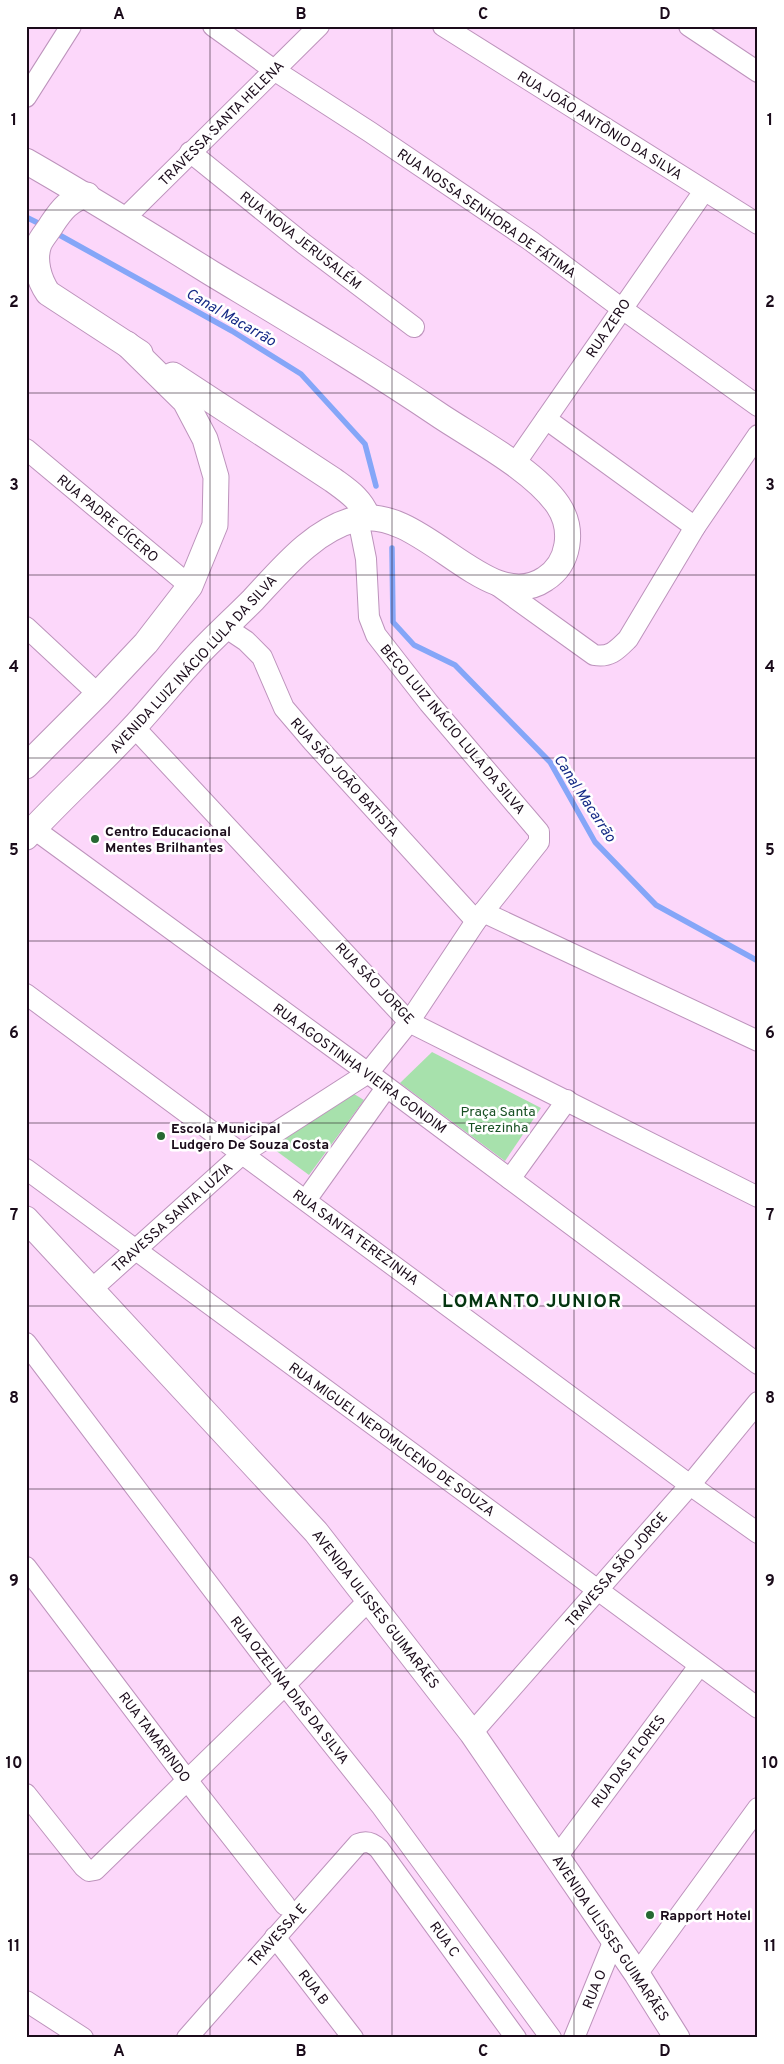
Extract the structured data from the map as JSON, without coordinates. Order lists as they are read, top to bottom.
{
  "streets": {
    "street": [
      "TRAVESSA SANTA HELENA",
      "RUA JOÃO ANTÔNIO DA SILVA",
      "RUA NOSSA SENHORA DE FÁTIMA",
      "RUA NOVA JERUSALÉM",
      "RUA ZERO",
      "RUA PADRE CÍCERO",
      "AVENIDA LUIZ INÁCIO LULA DA SILVA",
      "BECO LUIZ INÁCIO LULA DA SILVA",
      "RUA SÃO JOÃO BATISTA",
      "RUA SÃO JORGE",
      "RUA AGOSTINHA VIEIRA GONDIM",
      "TRAVESSA SANTA LUZIA",
      "RUA SANTA TEREZINHA",
      "RUA MIGUEL NEPOMUCENO DE SOUZA",
      "TRAVESSA SÃO JORGE",
      "AVENIDA ULISSES GUIMARÃES",
      "RUA OZELINA DIAS DA SILVA",
      "RUA TAMARINDO",
      "RUA DAS FLORES",
      "TRAVESSA E",
      "RUA C",
      "RUA B",
      "RUA O"
    ]
  },
  "crossings": [
    ["TRAVESSA SANTA HELENA", "RUA NOSSA SENHORA DE FÁTIMA"],
    ["TRAVESSA SANTA HELENA", "RUA NOVA JERUSALÉM"],
    ["RUA JOÃO ANTÔNIO DA SILVA", "RUA ZERO"],
    ["RUA NOSSA SENHORA DE FÁTIMA", "RUA ZERO"],
    ["AVENIDA LUIZ INÁCIO LULA DA SILVA", "BECO LUIZ INÁCIO LULA DA SILVA"],
    ["AVENIDA LUIZ INÁCIO LULA DA SILVA", "RUA SÃO JOÃO BATISTA"],
    ["AVENIDA LUIZ INÁCIO LULA DA SILVA", "RUA SÃO JORGE"],
    ["AVENIDA LUIZ INÁCIO LULA DA SILVA", "RUA AGOSTINHA VIEIRA GONDIM"],
    ["BECO LUIZ INÁCIO LULA DA SILVA", "TRAVESSA SANTA LUZIA"],
    ["RUA SÃO JOÃO BATISTA", "TRAVESSA SANTA LUZIA"],
    ["RUA SÃO JORGE", "TRAVESSA SANTA LUZIA"],
    ["RUA AGOSTINHA VIEIRA GONDIM", "TRAVESSA SANTA LUZIA"],
    ["TRAVESSA SANTA LUZIA", "RUA SANTA TEREZINHA"],
    ["TRAVESSA SANTA LUZIA", "RUA MIGUEL NEPOMUCENO DE SOUZA"],
    ["TRAVESSA SANTA LUZIA", "AVENIDA ULISSES GUIMARÃES"],
    ["RUA SANTA TEREZINHA", "TRAVESSA SÃO JORGE"],
    ["RUA MIGUEL NEPOMUCENO DE SOUZA", "TRAVESSA SÃO JORGE"],
    ["RUA MIGUEL NEPOMUCENO DE SOUZA", "RUA DAS FLORES"],
    ["TRAVESSA SÃO JORGE", "AVENIDA ULISSES GUIMARÃES"],
    ["AVENIDA ULISSES GUIMARÃES", "RUA DAS FLORES"],
    ["AVENIDA ULISSES GUIMARÃES", "RUA O"],
    ["TRAVESSA E", "RUA C"],
    ["TRAVESSA E", "RUA B"]
  ],
  "districts": ["LOMANTO JUNIOR"],
  "water": ["Canal Macarrão"],
  "parks": ["Praça Santa Terezinha"],
  "places": ["Centro Educacional Mentes Brilhantes", "Escola Municipal Ludgero De Souza Costa", "Rapport Hotel"],
  "grid": {
    "columns": [
      "A",
      "B",
      "C",
      "D"
    ],
    "rows": [
      "1",
      "2",
      "3",
      "4",
      "5",
      "6",
      "7",
      "8",
      "9",
      "10",
      "11"
    ]
  }
}
